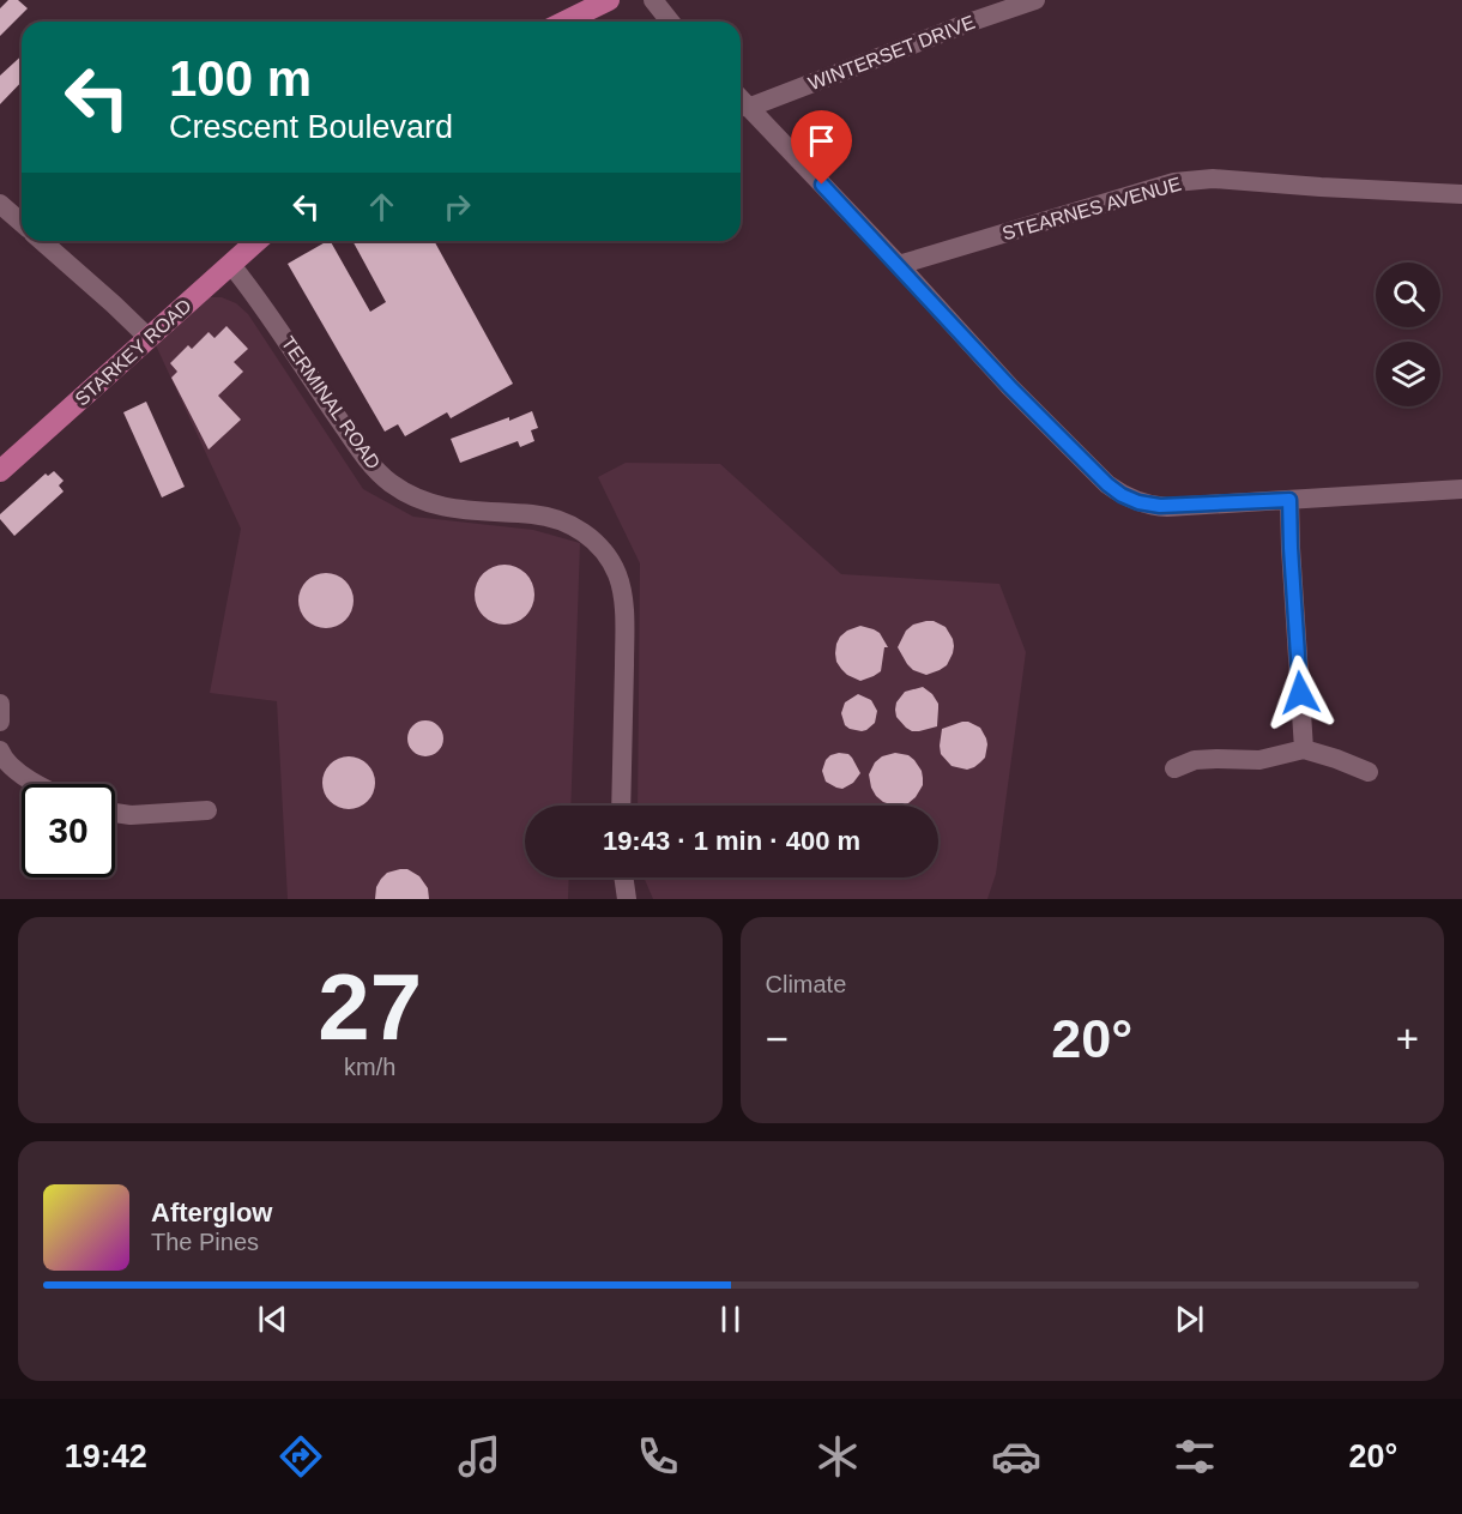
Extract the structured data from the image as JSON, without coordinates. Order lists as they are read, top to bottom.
{
  "streets": {
    "main road": ["STARKEY ROAD"],
    "street": ["WINTERSET DRIVE", "STEARNES AVENUE", "TERMINAL ROAD"]
  },
  "crossings": [
    ["STARKEY ROAD", "TERMINAL ROAD"]
  ],
  "page": {
    "turn": ["100 m", "Crescent Boulevard"],
    "limit": "30",
    "trip": "19:43 · 1 min · 400 m",
    "tile": [
      ["27", "km/h"],
      "Climate"
    ],
    "heat": ["−", "20°", "+"],
    "song": ["Afterglow", "The Pines"],
    "tabs": ["19:42", "20°"]
  }
}
